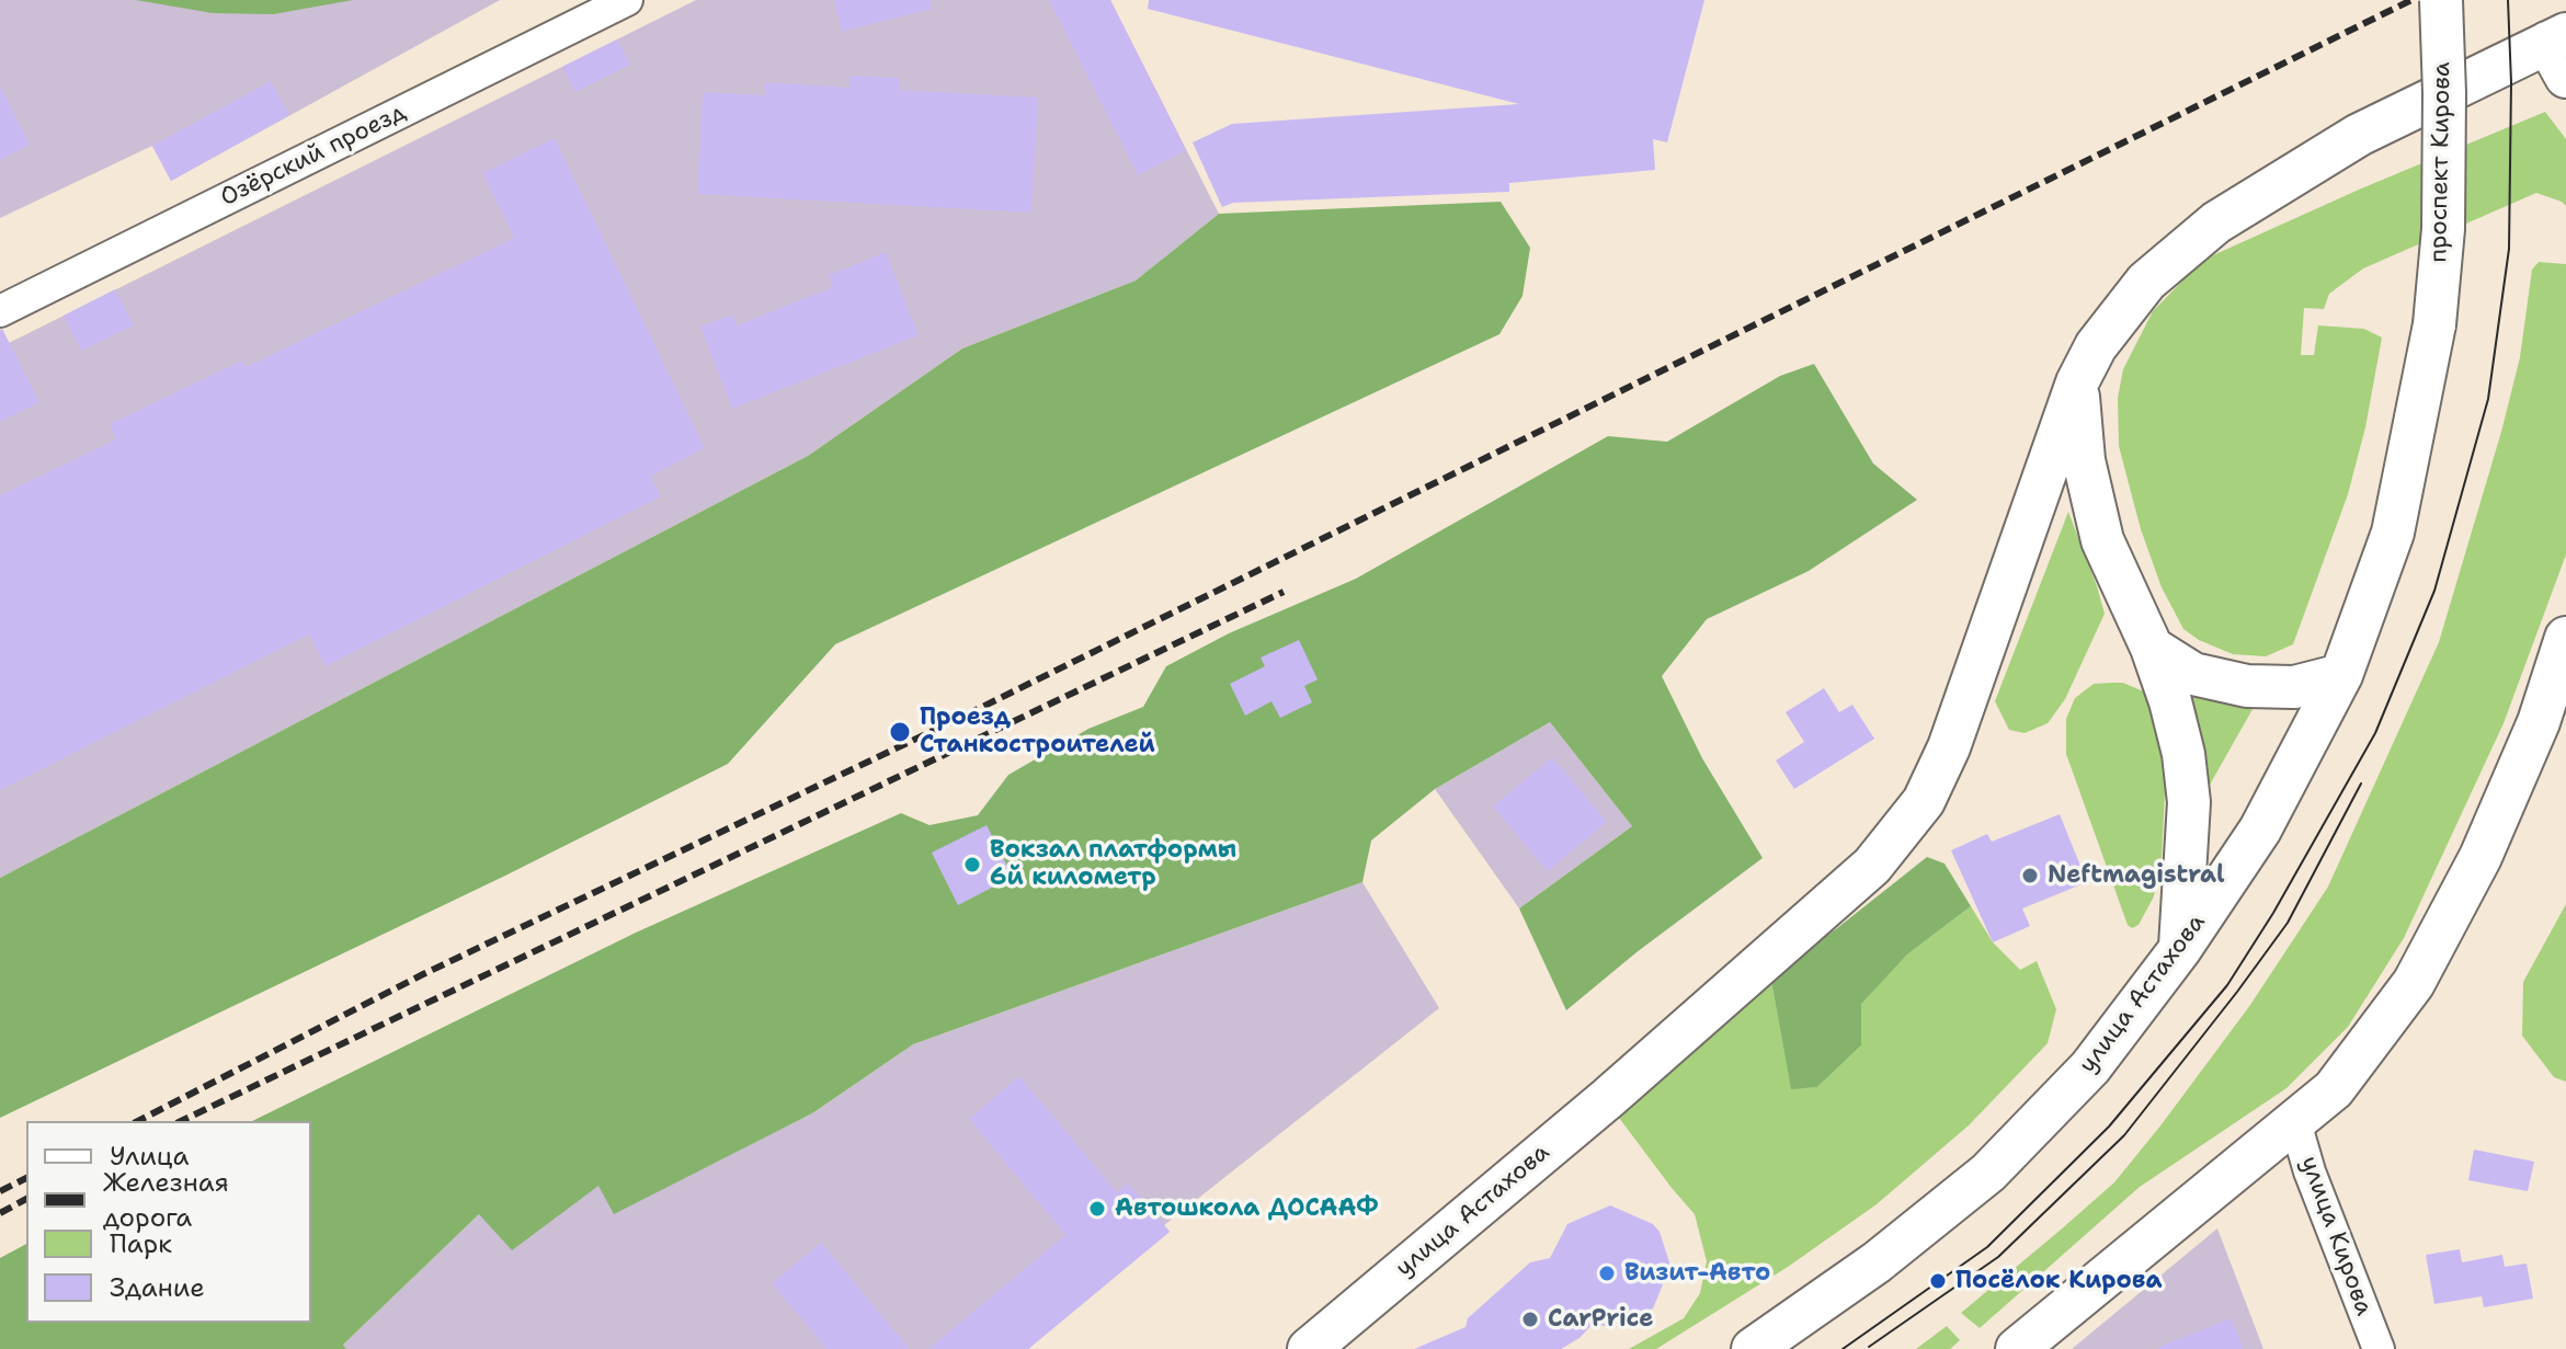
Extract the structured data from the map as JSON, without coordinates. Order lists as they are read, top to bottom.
{
  "streets": {
    "main road": ["проспект Кирова", "улица Астахова"],
    "street": ["Озёрский проезд", "улица Кирова"]
  },
  "crossings": [
    ["проспект Кирова", "улица Астахова"]
  ],
  "places": [
    "Проезд Станкостроителей",
    "Вокзал платформы 6й километр",
    "Neftmagistral",
    "Автошкола ДОСААФ",
    "Визит-Авто",
    "Посёлок Кирова",
    "CarPrice"
  ],
  "legend": [
    "Улица",
    "Железная дорога",
    "Парк",
    "Здание"
  ]
}
